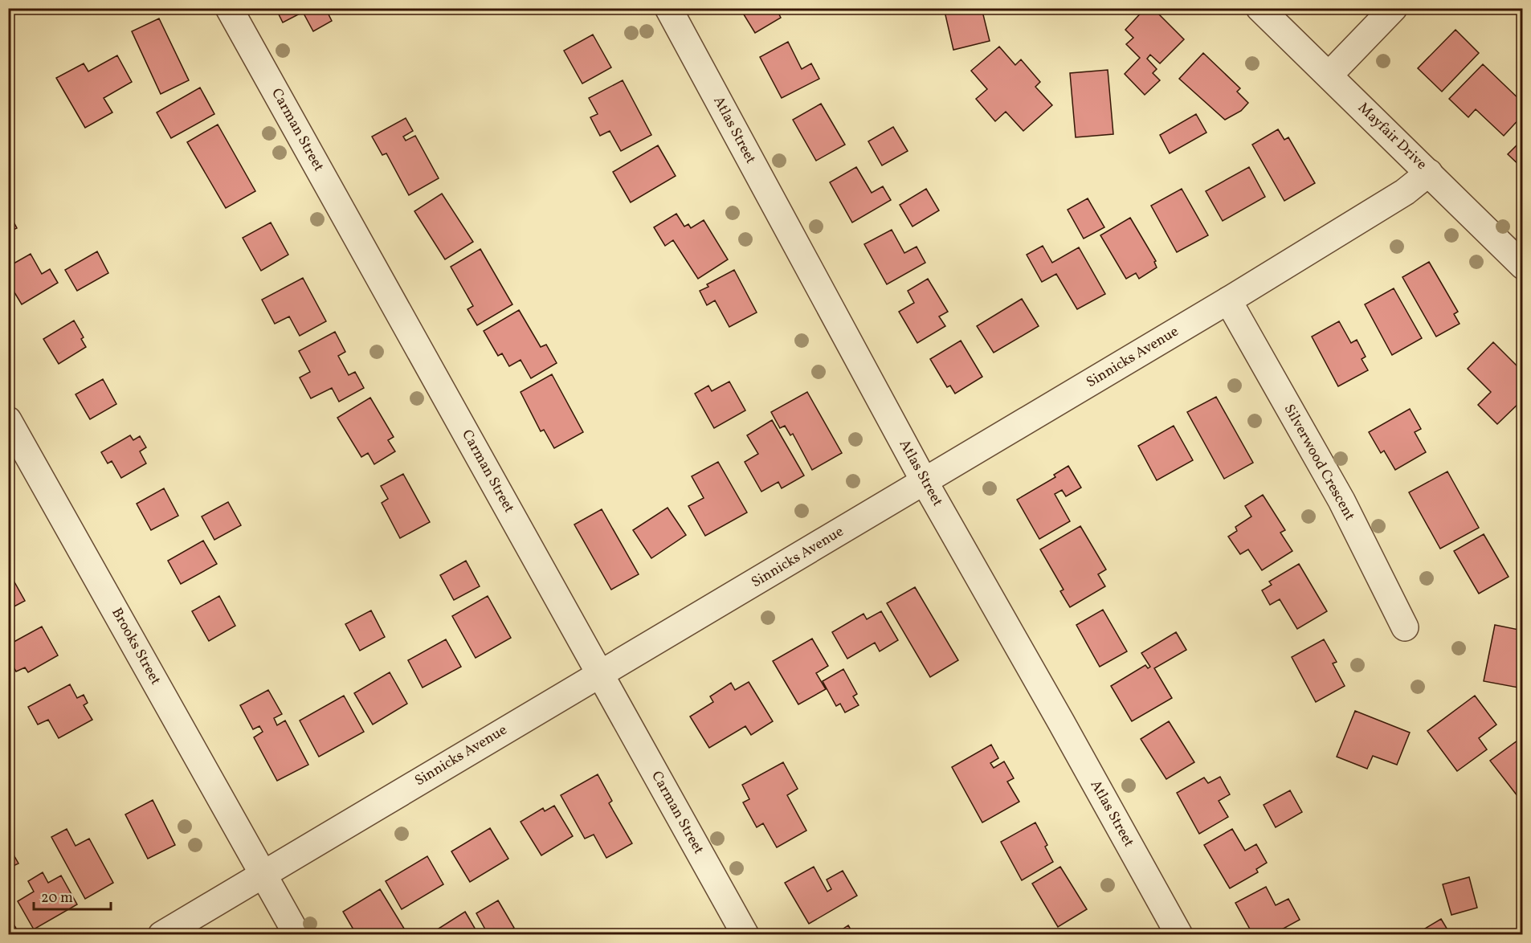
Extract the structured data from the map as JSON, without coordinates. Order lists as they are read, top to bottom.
{
  "streets": {
    "street": [
      "Carman Street",
      "Atlas Street",
      "Mayfair Drive",
      "Sinnicks Avenue",
      "Silverwood Crescent",
      "Brooks Street"
    ]
  },
  "crossings": [
    ["Carman Street", "Sinnicks Avenue"],
    ["Atlas Street", "Sinnicks Avenue"],
    ["Mayfair Drive", "Sinnicks Avenue"],
    ["Sinnicks Avenue", "Silverwood Crescent"],
    ["Sinnicks Avenue", "Brooks Street"]
  ],
  "scale_bar": "20 m"
}
